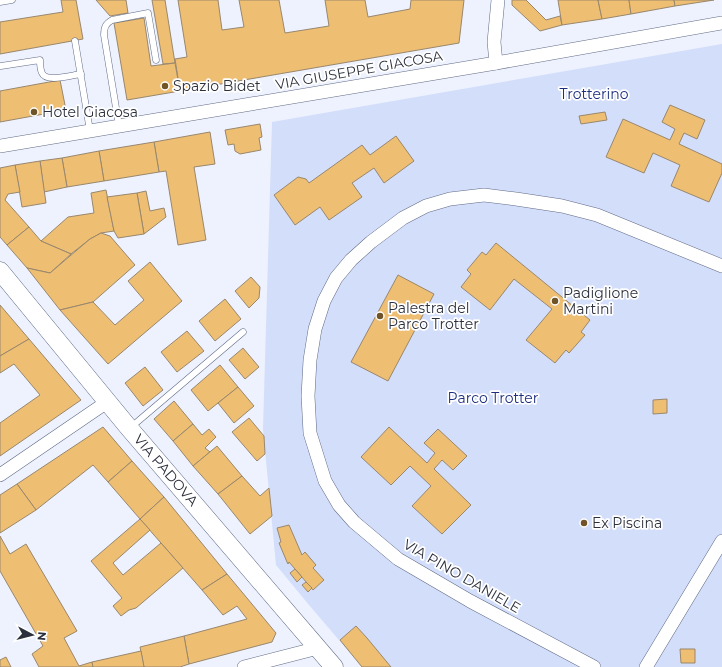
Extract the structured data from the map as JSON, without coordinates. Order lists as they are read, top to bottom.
{
  "streets": {
    "street": ["VIA GIUSEPPE GIACOSA", "VIA PADOVA", "VIA PINO DANIELE"]
  },
  "parks": ["Trotterino", "Parco Trotter"],
  "places": [
    "Spazio Bidet",
    "Hotel Giacosa",
    "Padiglione Martini",
    "Palestra del Parco Trotter",
    "Ex Piscina"
  ],
  "north": "right"
}
